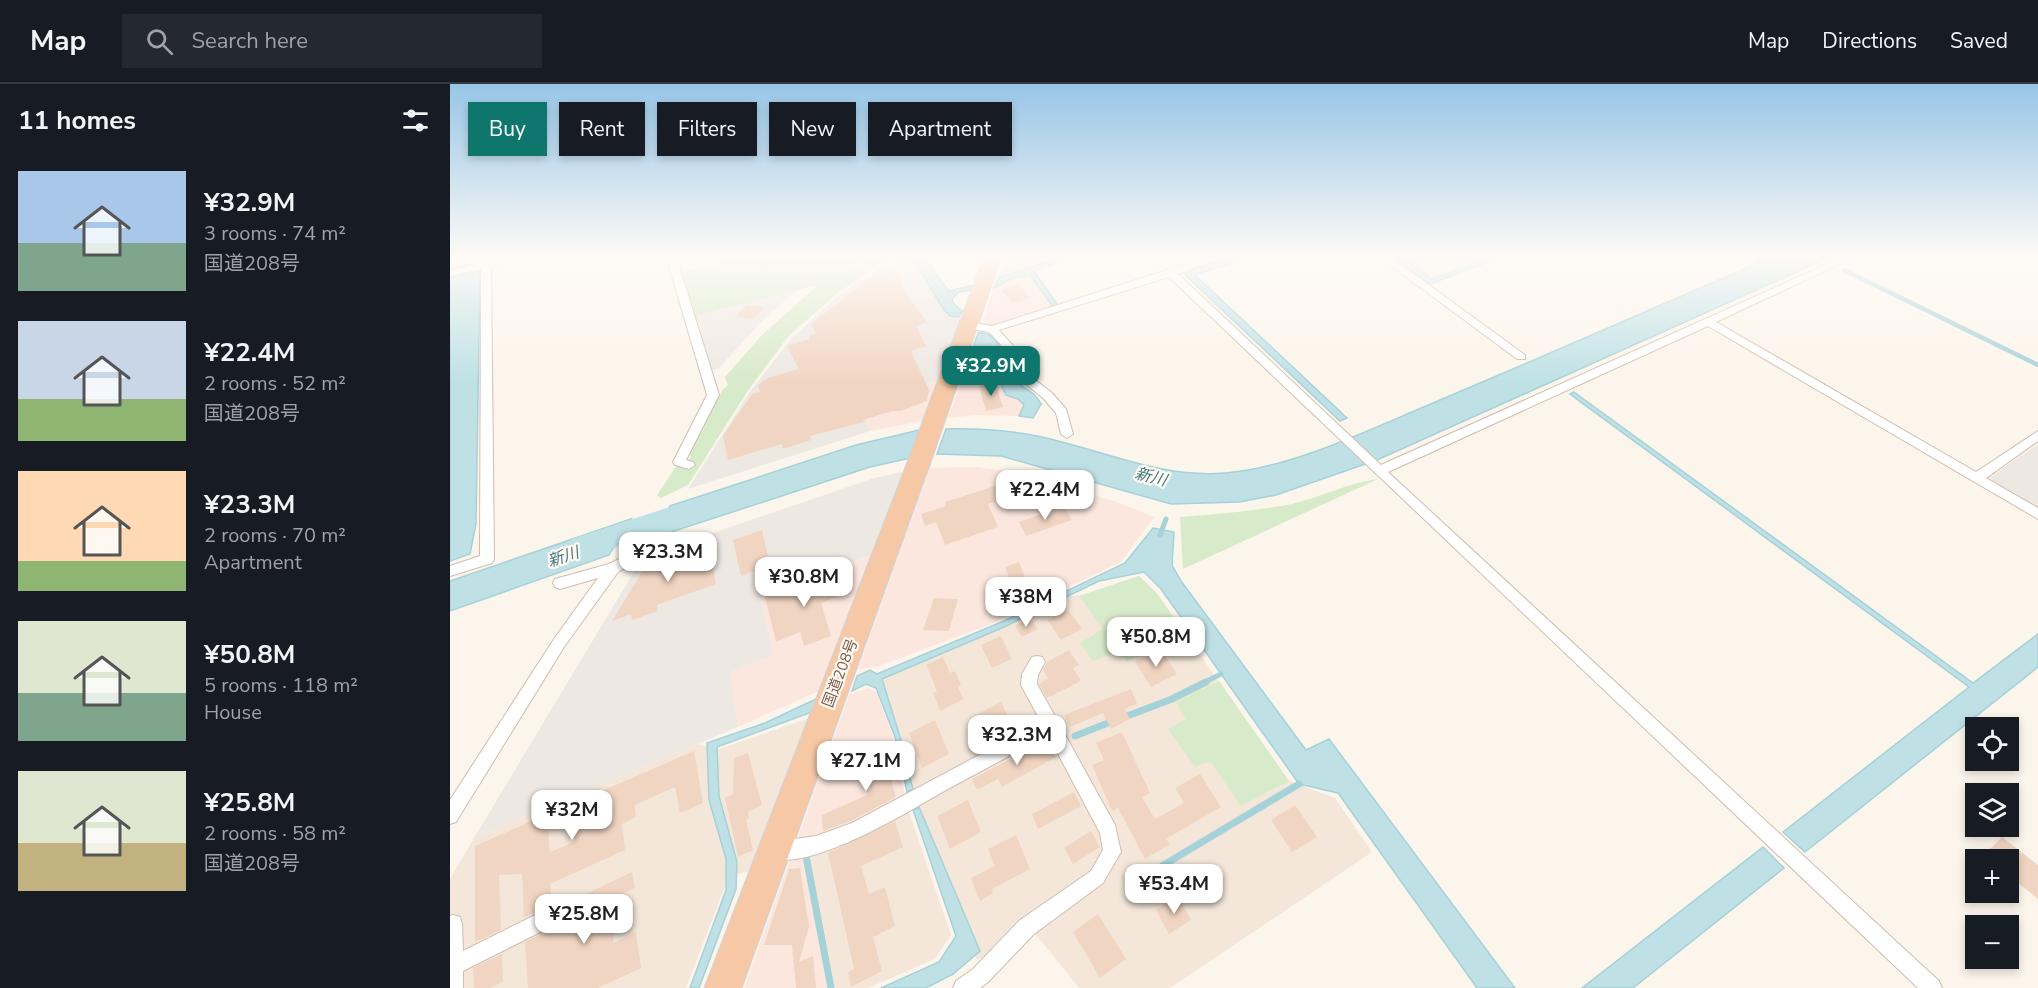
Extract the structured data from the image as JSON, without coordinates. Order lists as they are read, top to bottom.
{
  "streets": {
    "highway": ["国道208号"]
  },
  "water": ["新川"],
  "page": {
    "header": "Map",
    "search": "Search here",
    "nav": ["Map", "Directions", "Saved"],
    "heading": "11 homes",
    "chip": [
      "Buy",
      "Rent",
      "Filters",
      "New",
      "Apartment"
    ],
    "list": [
      {
        "name": "¥32.9M",
        "note": "3 rooms · 74 m² · 国道208号"
      },
      {
        "name": "¥22.4M",
        "note": "2 rooms · 52 m² · 国道208号"
      },
      {
        "name": "¥23.3M",
        "note": "2 rooms · 70 m² · Apartment"
      },
      {
        "name": "¥50.8M",
        "note": "5 rooms · 118 m² · House"
      },
      {
        "name": "¥25.8M",
        "note": "2 rooms · 58 m² · 国道208号"
      }
    ],
    "price": [
      "¥32.9M",
      "¥22.4M",
      "¥23.3M",
      "¥30.8M",
      "¥38M",
      "¥50.8M",
      "¥32.3M",
      "¥27.1M",
      "¥32M",
      "¥53.4M",
      "¥25.8M"
    ],
    "map_buttons": ["+", "−"]
  }
}
